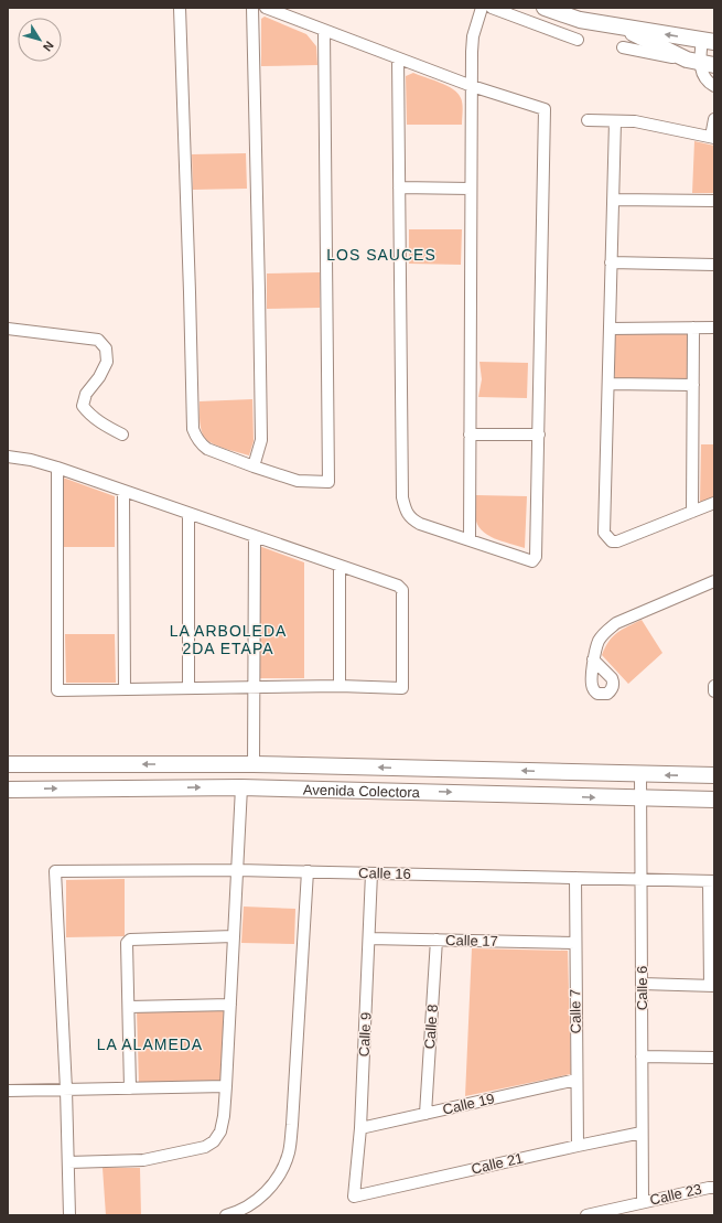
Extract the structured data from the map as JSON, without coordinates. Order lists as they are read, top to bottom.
{
  "streets": {
    "street": [
      "Avenida Colectora",
      "Calle 16",
      "Calle 17",
      "Calle 6",
      "Calle 7",
      "Calle 8",
      "Calle 9",
      "Calle 19",
      "Calle 21",
      "Calle 23"
    ]
  },
  "crossings": [
    ["Avenida Colectora", "Calle 6"],
    ["Calle 16", "Calle 6"],
    ["Calle 16", "Calle 7"],
    ["Calle 16", "Calle 9"],
    ["Calle 17", "Calle 7"],
    ["Calle 17", "Calle 8"],
    ["Calle 17", "Calle 9"],
    ["Calle 6", "Calle 21"],
    ["Calle 6", "Calle 23"],
    ["Calle 7", "Calle 19"],
    ["Calle 7", "Calle 21"],
    ["Calle 8", "Calle 19"],
    ["Calle 9", "Calle 19"],
    ["Calle 9", "Calle 21"]
  ],
  "districts": ["LOS SAUCES", "LA ARBOLEDA 2DA ETAPA", "LA ALAMEDA"],
  "north": "bottom right"
}
